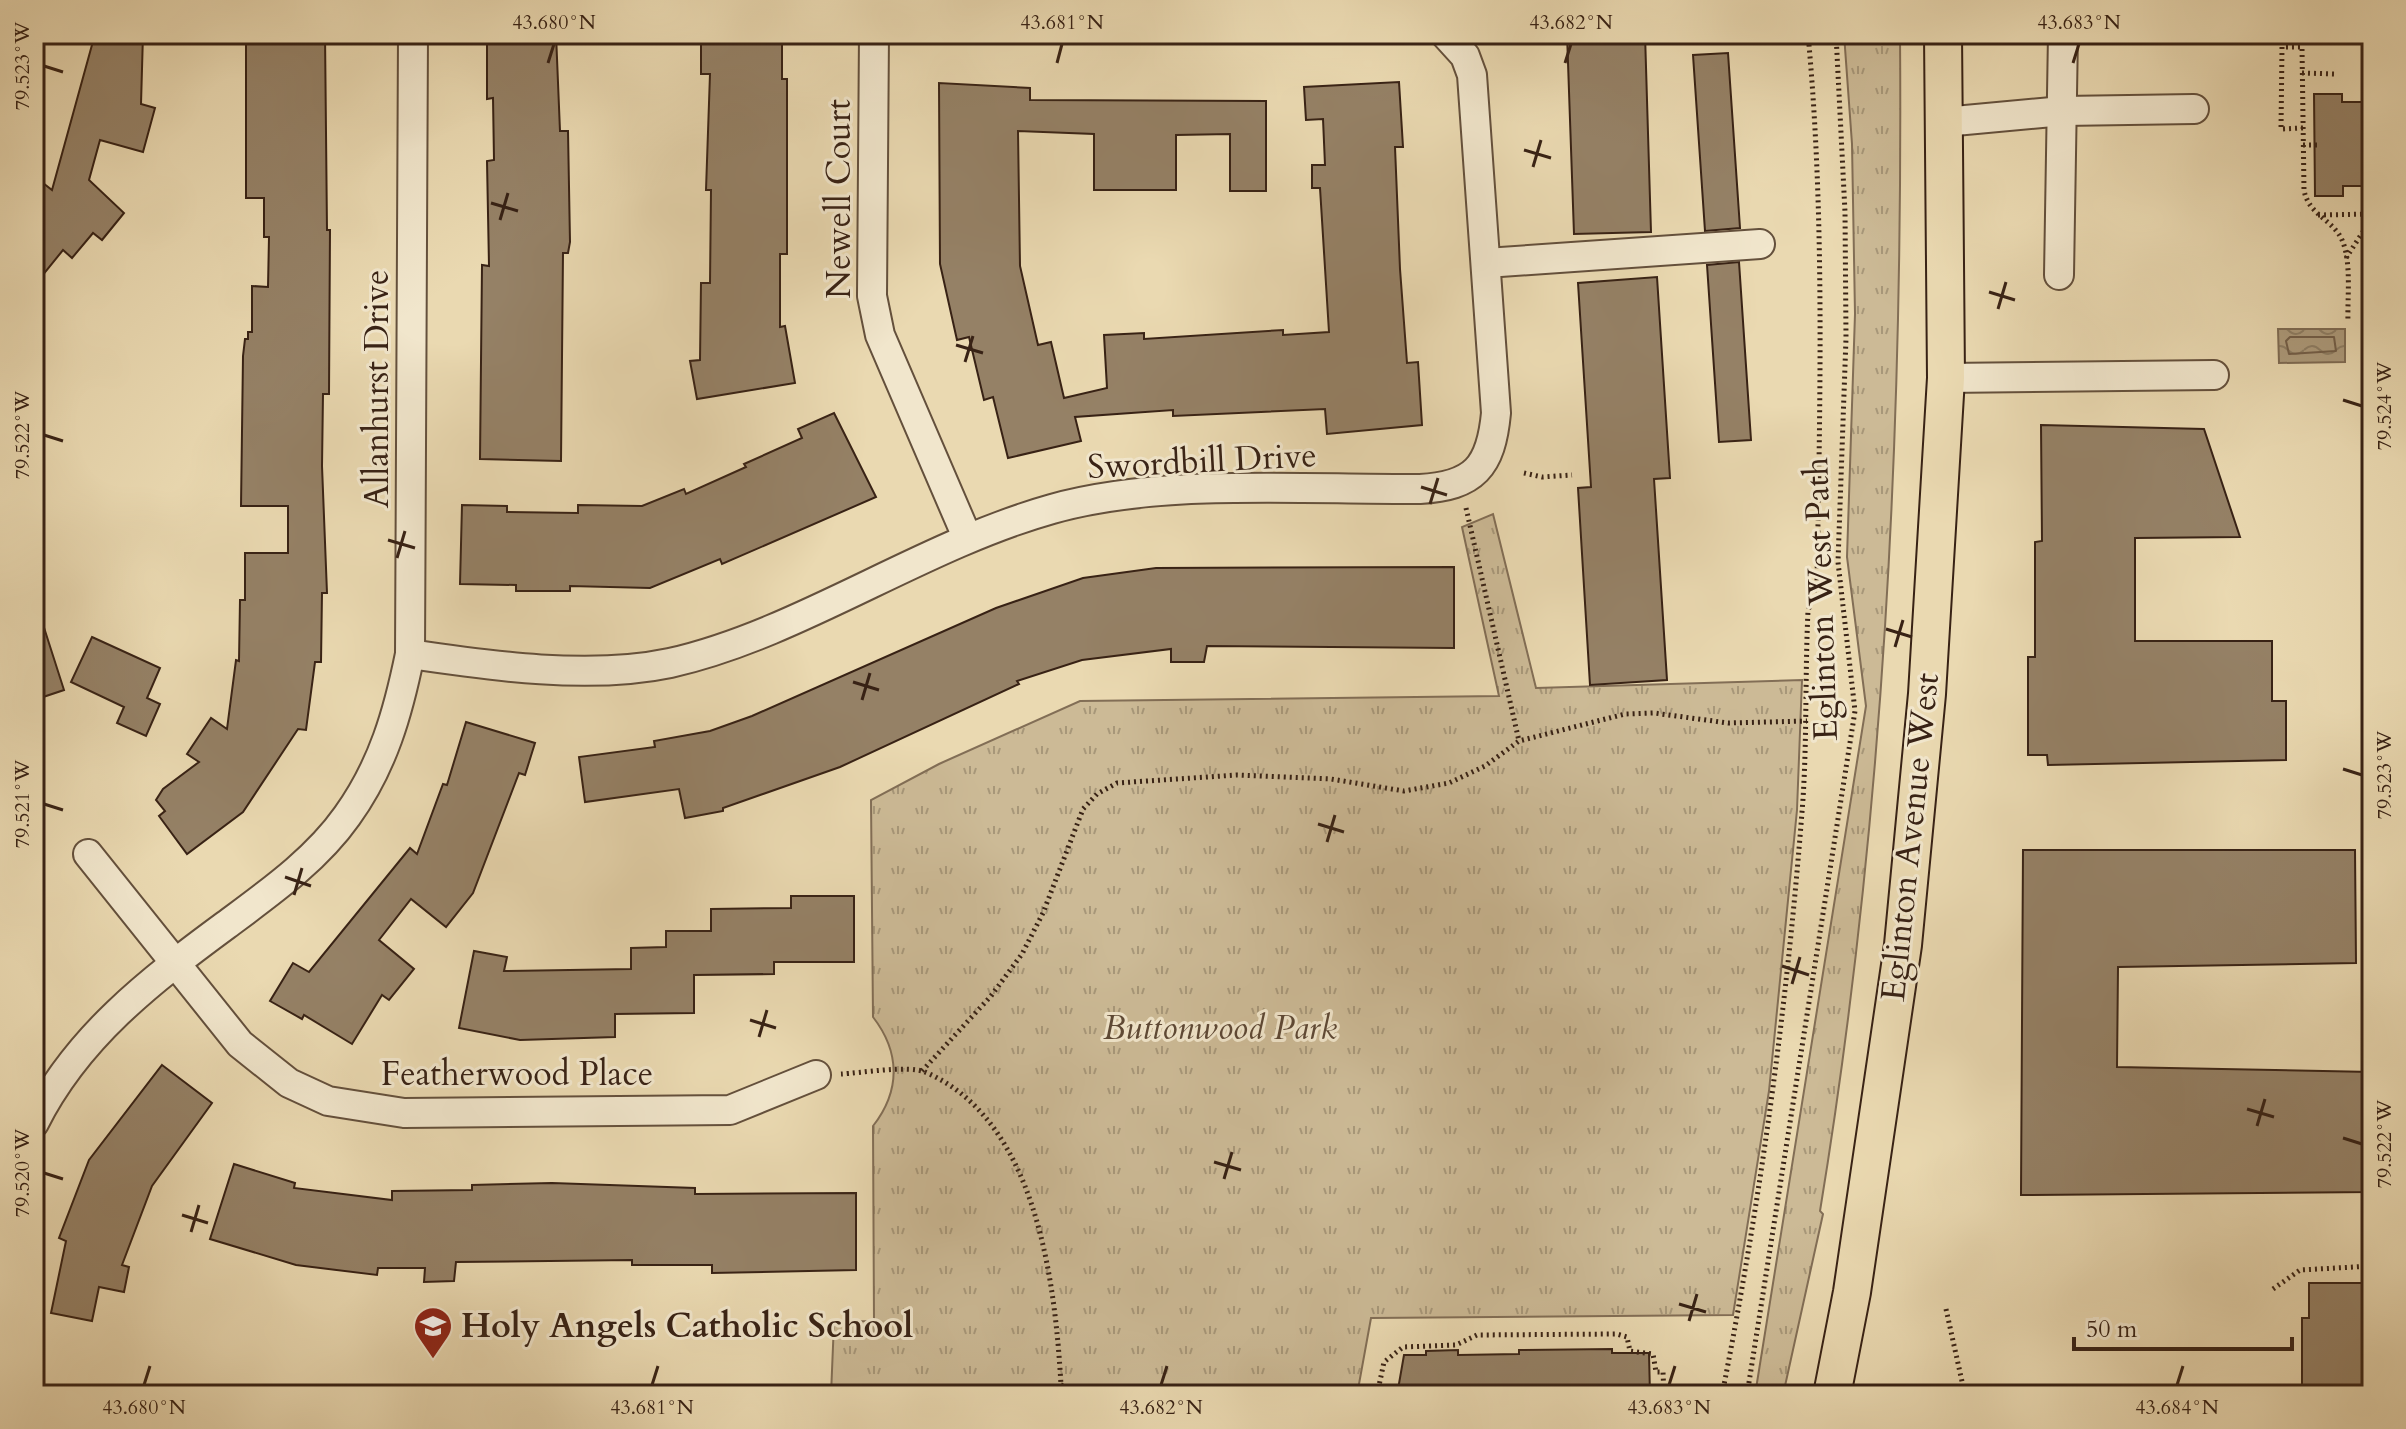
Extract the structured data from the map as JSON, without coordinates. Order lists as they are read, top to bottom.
{
  "streets": {
    "main road": ["Eglinton Avenue West"],
    "street": [
      "Newell Court",
      "Allanhurst Drive",
      "Swordbill Drive",
      "Featherwood Place"
    ],
    "path": ["Eglinton West Path"]
  },
  "crossings": [
    ["Newell Court", "Swordbill Drive"],
    ["Allanhurst Drive", "Swordbill Drive"],
    ["Allanhurst Drive", "Featherwood Place"]
  ],
  "parks": ["Buttonwood Park"],
  "places": {
    "school or university": ["Holy Angels Catholic School"]
  },
  "scale_bar": "50 m",
  "coordinates": [
    "43.680°N",
    "43.681°N",
    "43.682°N",
    "43.683°N",
    "79.523°W",
    "79.524°W",
    "79.522°W",
    "79.521°W",
    "79.520°W",
    "43.684°N"
  ]
}
